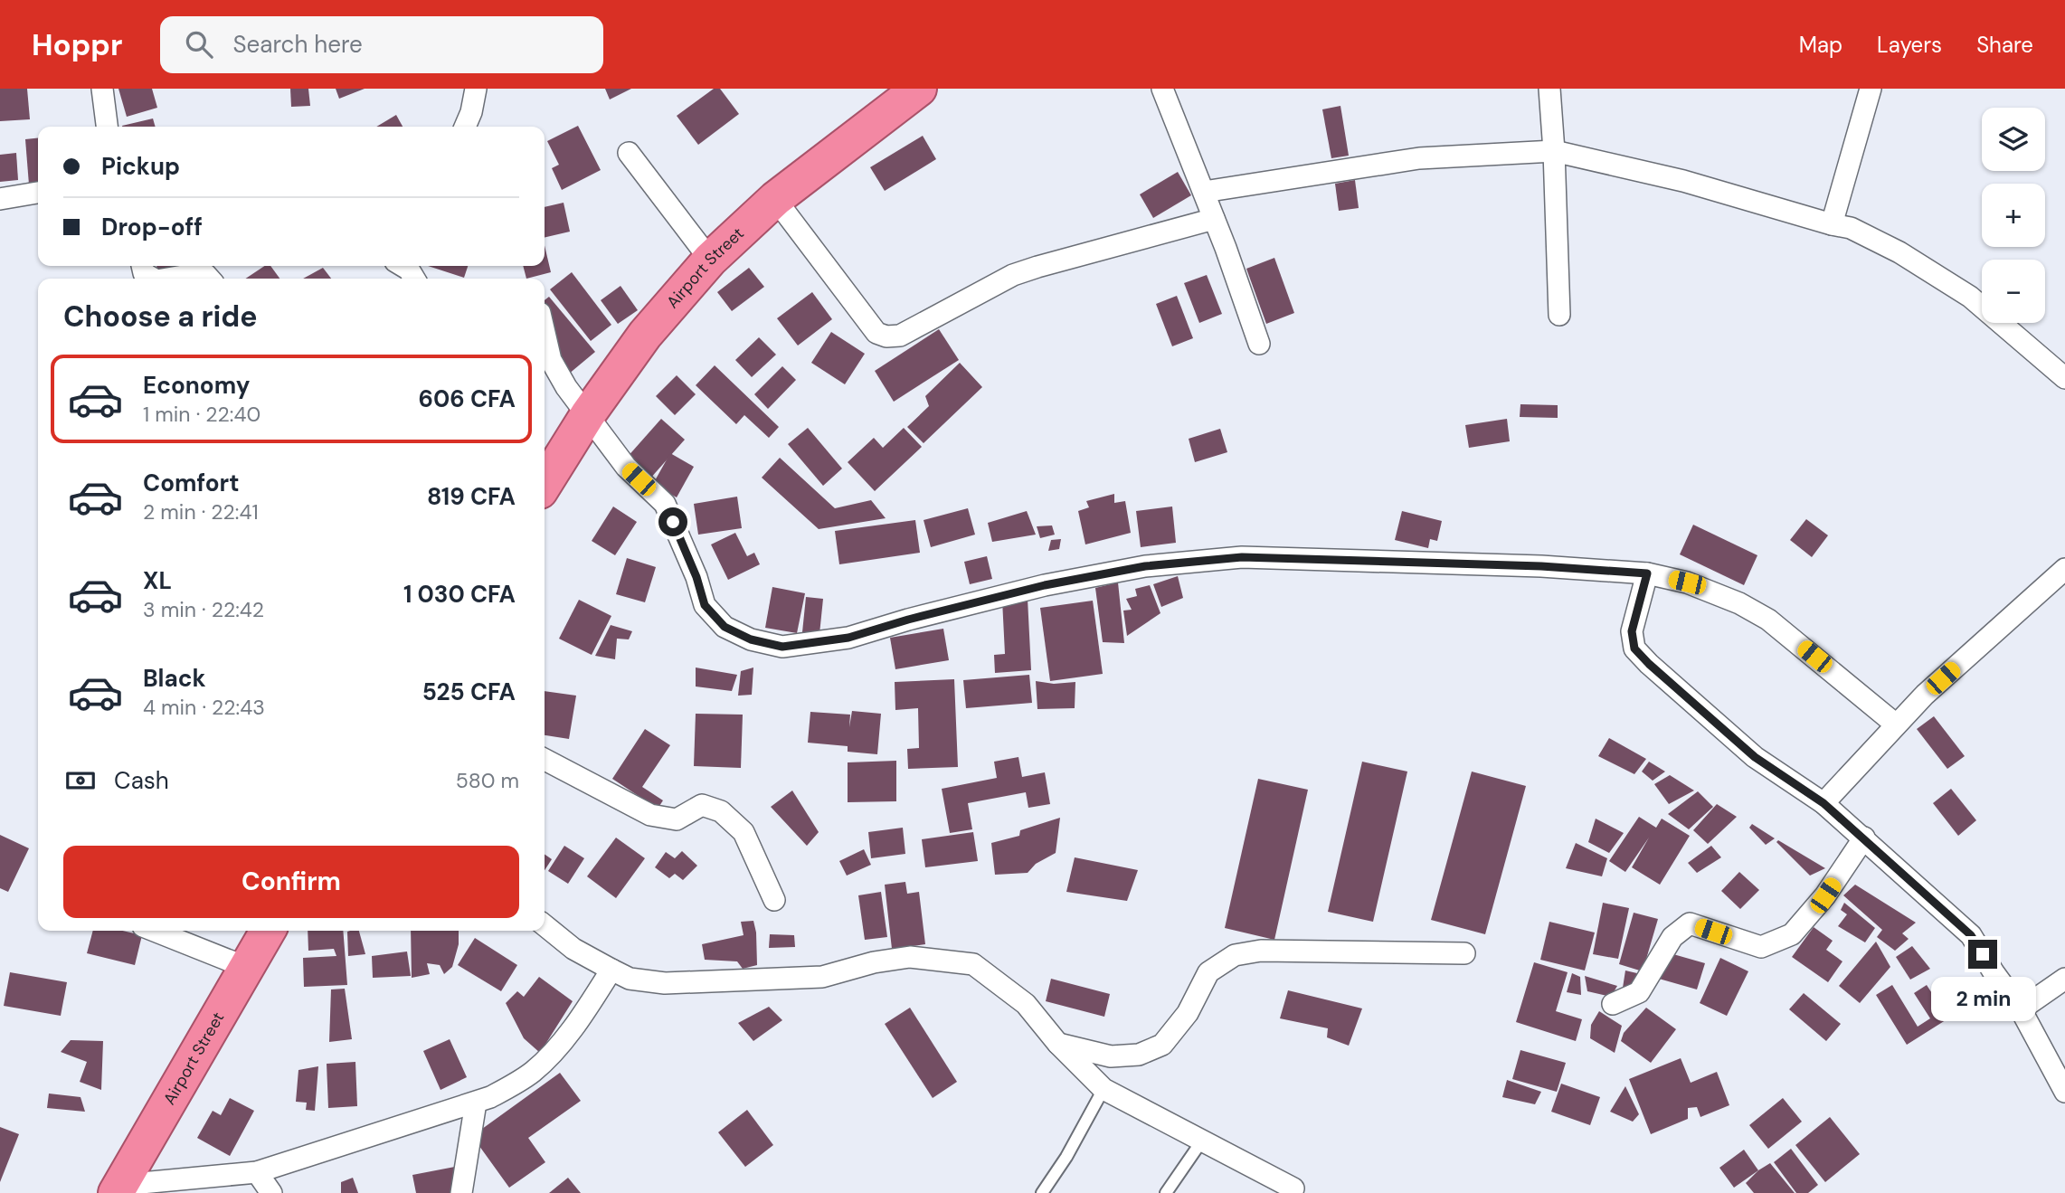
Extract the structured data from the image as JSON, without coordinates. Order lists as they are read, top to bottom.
{
  "streets": {
    "highway": ["Airport Street"]
  },
  "page": {
    "header": "Hoppr",
    "search": "Search here",
    "nav": ["Map", "Layers", "Share"],
    "map_buttons": ["+", "−"],
    "banner": ["Pickup", "Drop-off"],
    "heading": "Choose a ride",
    "list": [
      {
        "name": "Economy",
        "note": "1 min · 22:40",
        "value": "606 CFA"
      },
      {
        "name": "Comfort",
        "note": "2 min · 22:41",
        "value": "819 CFA"
      },
      {
        "name": "XL",
        "note": "3 min · 22:42",
        "value": "1 030 CFA"
      },
      {
        "name": "Black",
        "note": "4 min · 22:43",
        "value": "525 CFA"
      }
    ],
    "pay": ["Cash", "580 m"],
    "buttons": "Confirm",
    "bubble": "2 min"
  }
}
